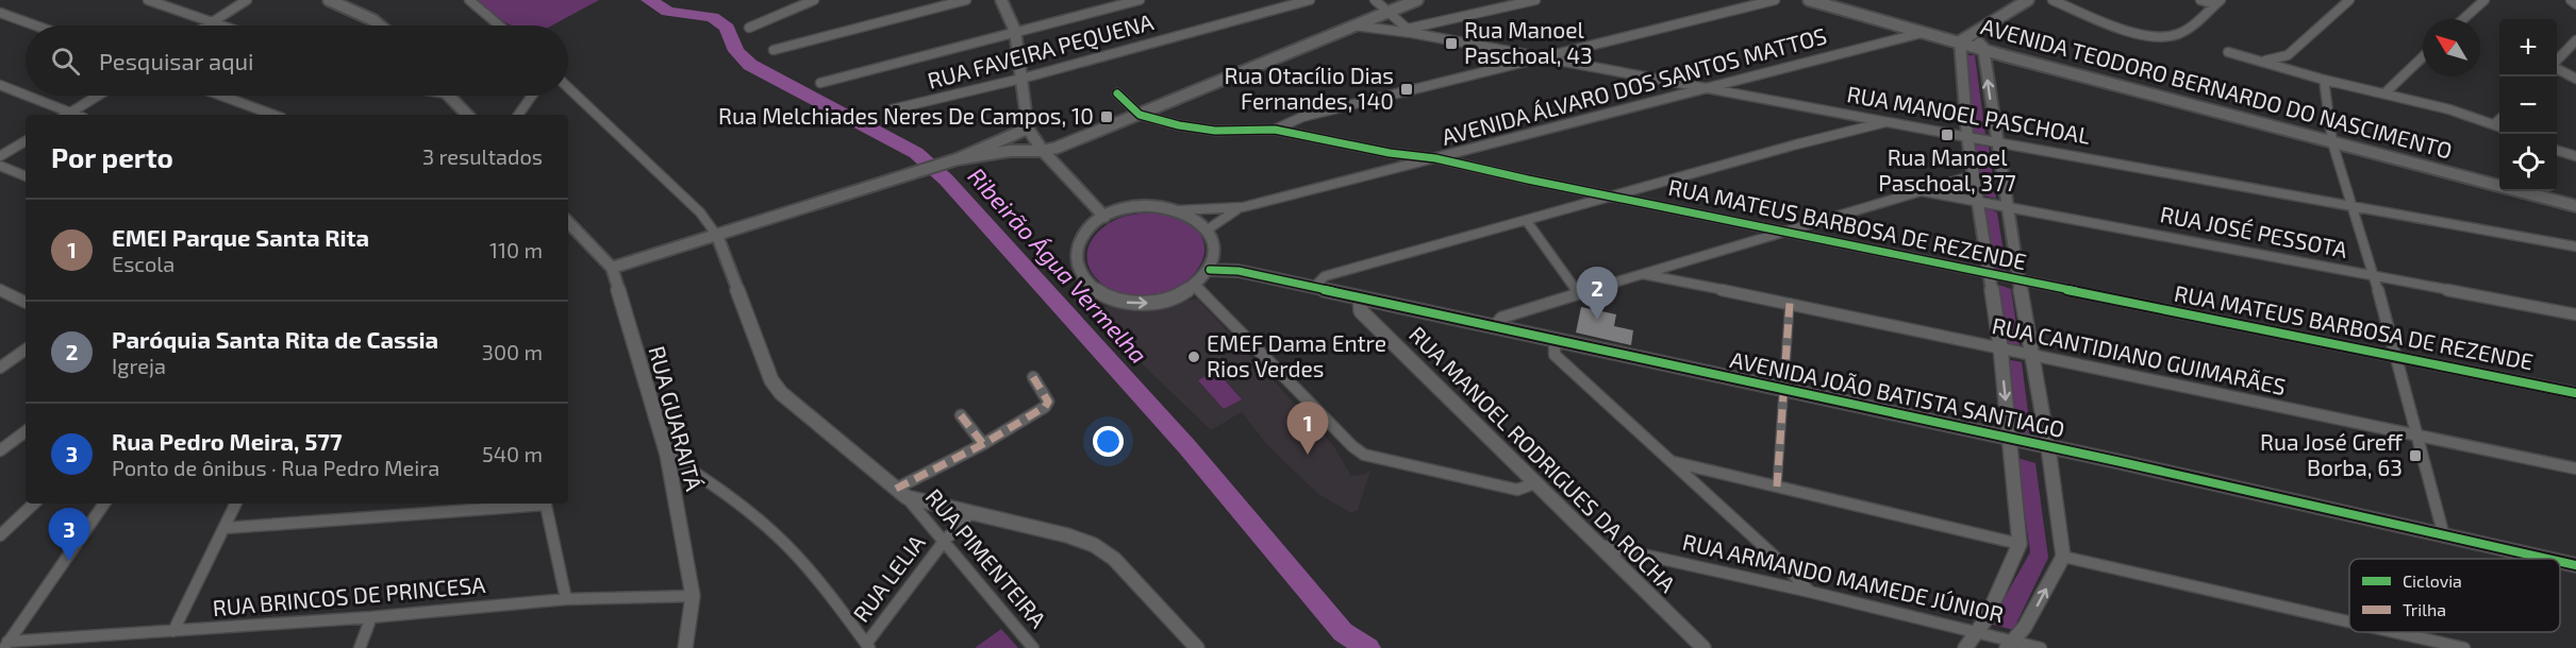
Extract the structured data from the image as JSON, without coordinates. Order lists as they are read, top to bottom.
{
  "streets": {
    "street": [
      "RUA FAVEIRA PEQUENA",
      "AVENIDA ÁLVARO DOS SANTOS MATTOS",
      "AVENIDA TEODORO BERNARDO DO NASCIMENTO",
      "RUA MANOEL PASCHOAL",
      "RUA MATEUS BARBOSA DE REZENDE",
      "RUA JOSÉ PESSOTA",
      "RUA CANTIDIANO GUIMARÃES",
      "AVENIDA JOÃO BATISTA SANTIAGO",
      "RUA GUARAITÁ",
      "RUA MANOEL RODRIGUES DA ROCHA",
      "RUA PIMENTEIRA",
      "RUA LELIA",
      "RUA ARMANDO MAMEDE JÚNIOR",
      "RUA BRINCOS DE PRINCESA"
    ]
  },
  "crossings": [
    ["AVENIDA ÁLVARO DOS SANTOS MATTOS", "AVENIDA TEODORO BERNARDO DO NASCIMENTO"],
    ["AVENIDA ÁLVARO DOS SANTOS MATTOS", "RUA MANOEL PASCHOAL"],
    ["AVENIDA ÁLVARO DOS SANTOS MATTOS", "RUA MATEUS BARBOSA DE REZENDE"],
    ["AVENIDA ÁLVARO DOS SANTOS MATTOS", "AVENIDA JOÃO BATISTA SANTIAGO"],
    ["RUA MATEUS BARBOSA DE REZENDE", "RUA JOSÉ PESSOTA"],
    ["RUA JOSÉ PESSOTA", "RUA CANTIDIANO GUIMARÃES"],
    ["RUA JOSÉ PESSOTA", "AVENIDA JOÃO BATISTA SANTIAGO"],
    ["AVENIDA JOÃO BATISTA SANTIAGO", "RUA MANOEL RODRIGUES DA ROCHA"],
    ["RUA GUARAITÁ", "RUA BRINCOS DE PRINCESA"],
    ["RUA MANOEL RODRIGUES DA ROCHA", "RUA ARMANDO MAMEDE JÚNIOR"],
    ["RUA PIMENTEIRA", "RUA LELIA"]
  ],
  "water": ["Ribeirão Água Vermelha"],
  "places": {
    "transit": [
      "Rua Manoel Paschoal, 43",
      "Rua Otacílio Dias Fernandes, 140",
      "Rua Melchiades Neres De Campos, 10",
      "Rua Manoel Paschoal, 377",
      "Rua José Greff Borba, 63"
    ],
    "other": ["EMEF Dama Entre Rios Verdes"]
  },
  "legend": ["Ciclovia", "Trilha"],
  "north": "top left",
  "page": {
    "map_buttons": ["+", "−"],
    "search": "Pesquisar aqui",
    "heading": ["Por perto", "3 resultados"],
    "list": [
      {
        "mark": "1",
        "name": "EMEI Parque Santa Rita",
        "note": "Escola",
        "value": "110 m"
      },
      {
        "mark": "2",
        "name": "Paróquia Santa Rita de Cassia",
        "note": "Igreja",
        "value": "300 m"
      },
      {
        "mark": "3",
        "name": "Rua Pedro Meira, 577",
        "note": "Ponto de ônibus · Rua Pedro Meira",
        "value": "540 m"
      }
    ],
    "pins": ["2", "1", "3"]
  }
}
